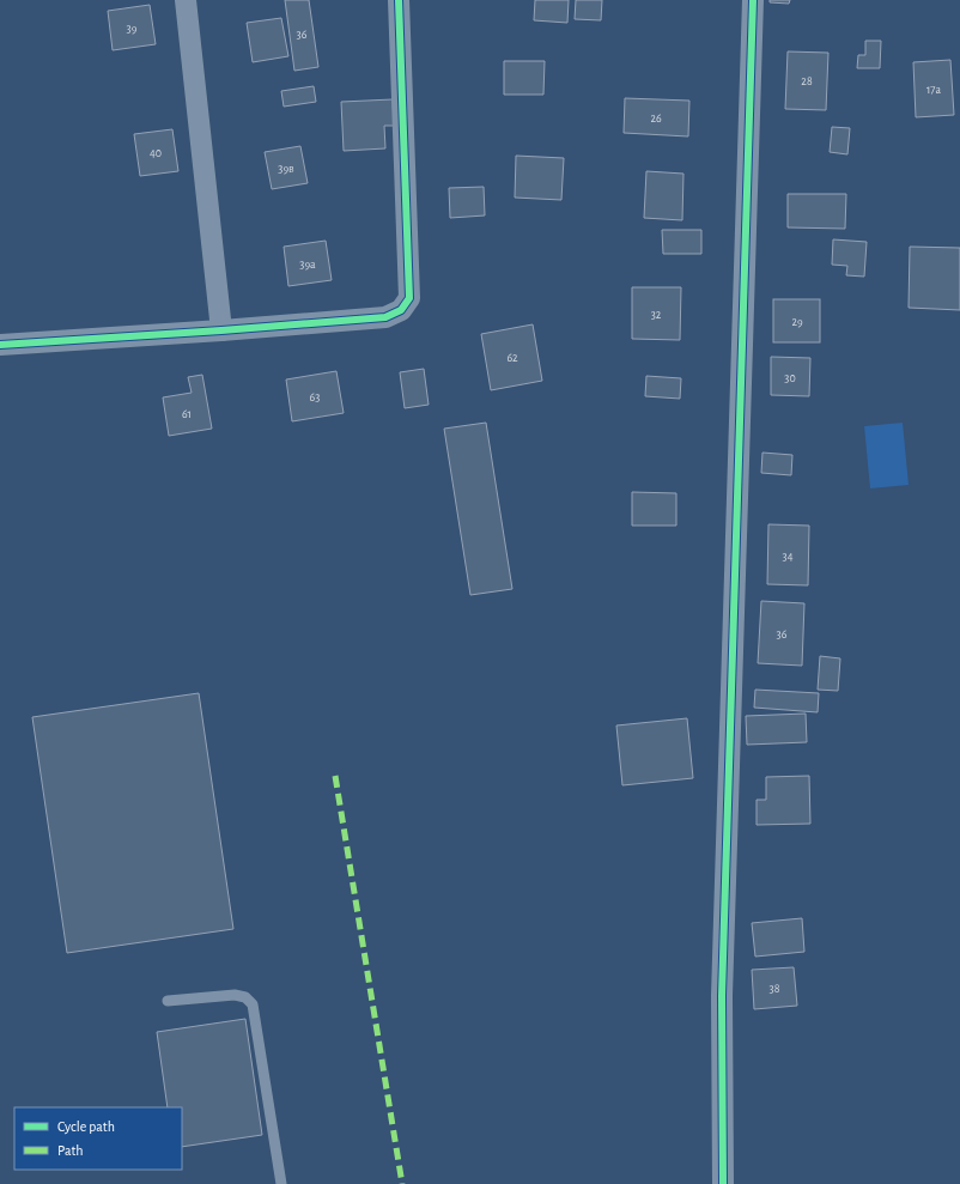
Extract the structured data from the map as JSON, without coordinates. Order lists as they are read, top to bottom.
{
  "house_numbers": [
    "39",
    "36",
    "28",
    "17а",
    "26",
    "40",
    "39в",
    "39а",
    "32",
    "29",
    "62",
    "30",
    "63",
    "61",
    "34",
    "36",
    "38"
  ],
  "legend": ["Cycle path", "Path"]
}
